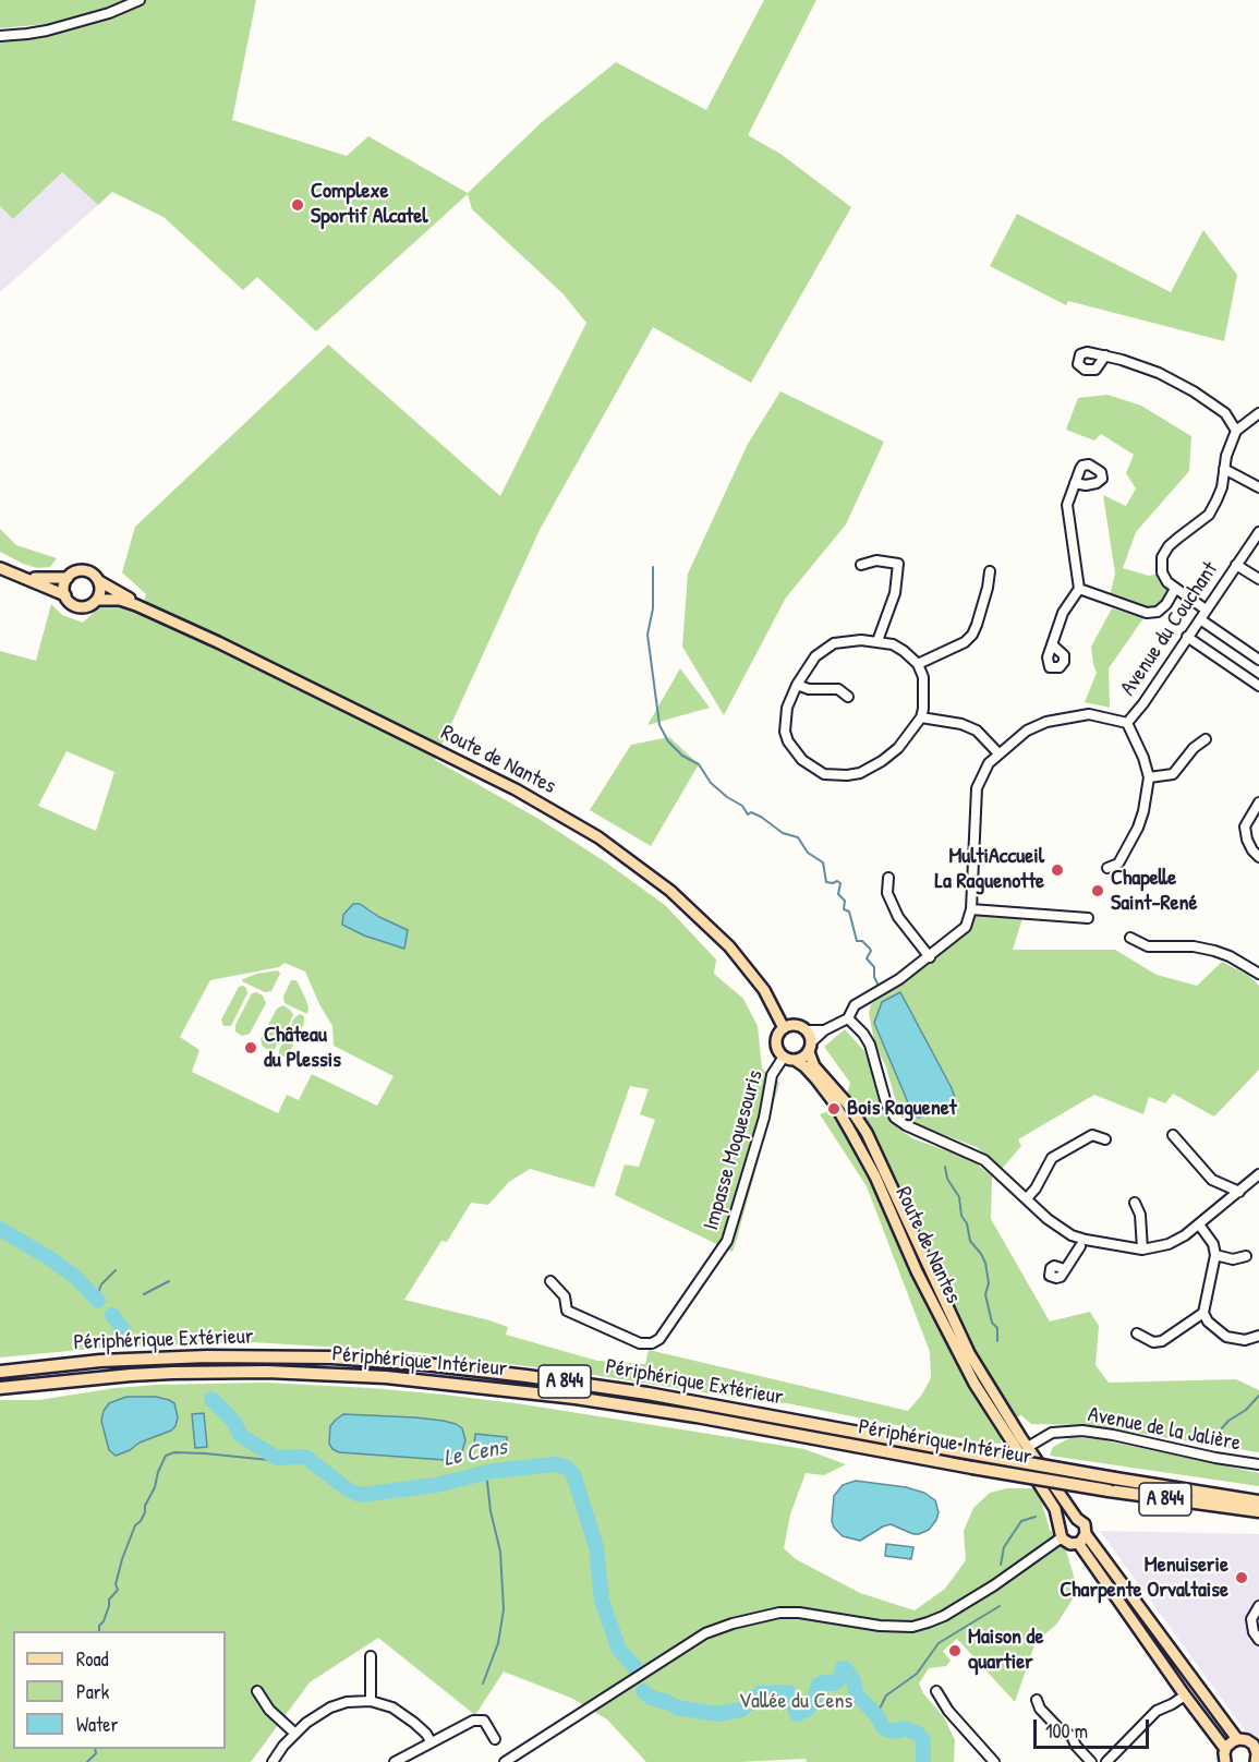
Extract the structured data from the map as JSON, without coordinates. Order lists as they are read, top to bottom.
{
  "streets": {
    "highway": ["Périphérique Extérieur", "Périphérique Intérieur", "A 844"],
    "main road": ["Route de Nantes"],
    "street": ["Avenue du Couchant", "Impasse Moquesouris", "Avenue de la Jalière"]
  },
  "crossings": [
    ["Avenue du Couchant", "Route de Nantes"],
    ["Avenue du Couchant", "Impasse Moquesouris"],
    ["Route de Nantes", "Impasse Moquesouris"],
    ["Route de Nantes", "Avenue de la Jalière"]
  ],
  "water": ["Le Cens"],
  "parks": ["Vallée du Cens"],
  "places": [
    "Complexe Sportif Alcatel",
    "MultiAccueil La Raguenotte",
    "Chapelle Saint-René",
    "Château du Plessis",
    "Bois Raguenet",
    "Menuiserie Charpente Orvaltaise",
    "Maison de quartier"
  ],
  "legend": ["Road", "Park", "Water"],
  "scale_bar": "100 m"
}
